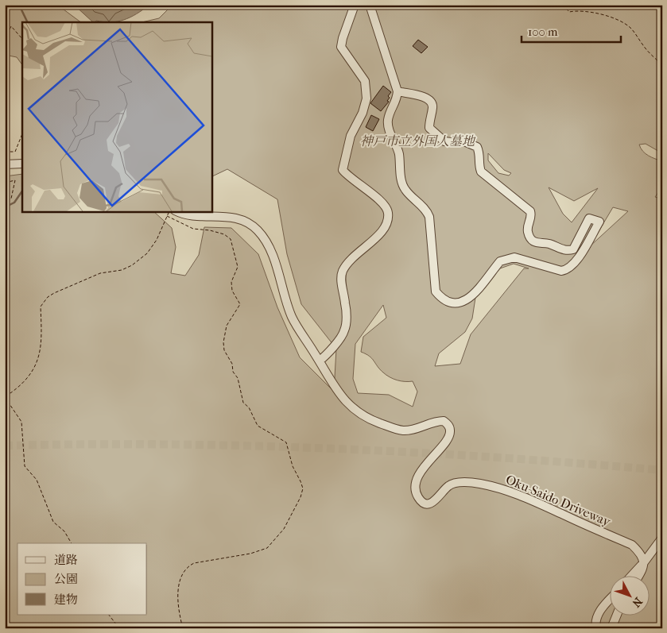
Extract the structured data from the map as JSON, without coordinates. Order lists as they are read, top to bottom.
{
  "streets": {
    "street": ["Oku-Saido Driveway"]
  },
  "parks": ["神戸市立外国人墓地"],
  "legend": ["道路", "公園", "建物"],
  "scale_bar": "100 m",
  "north": "bottom right"
}
